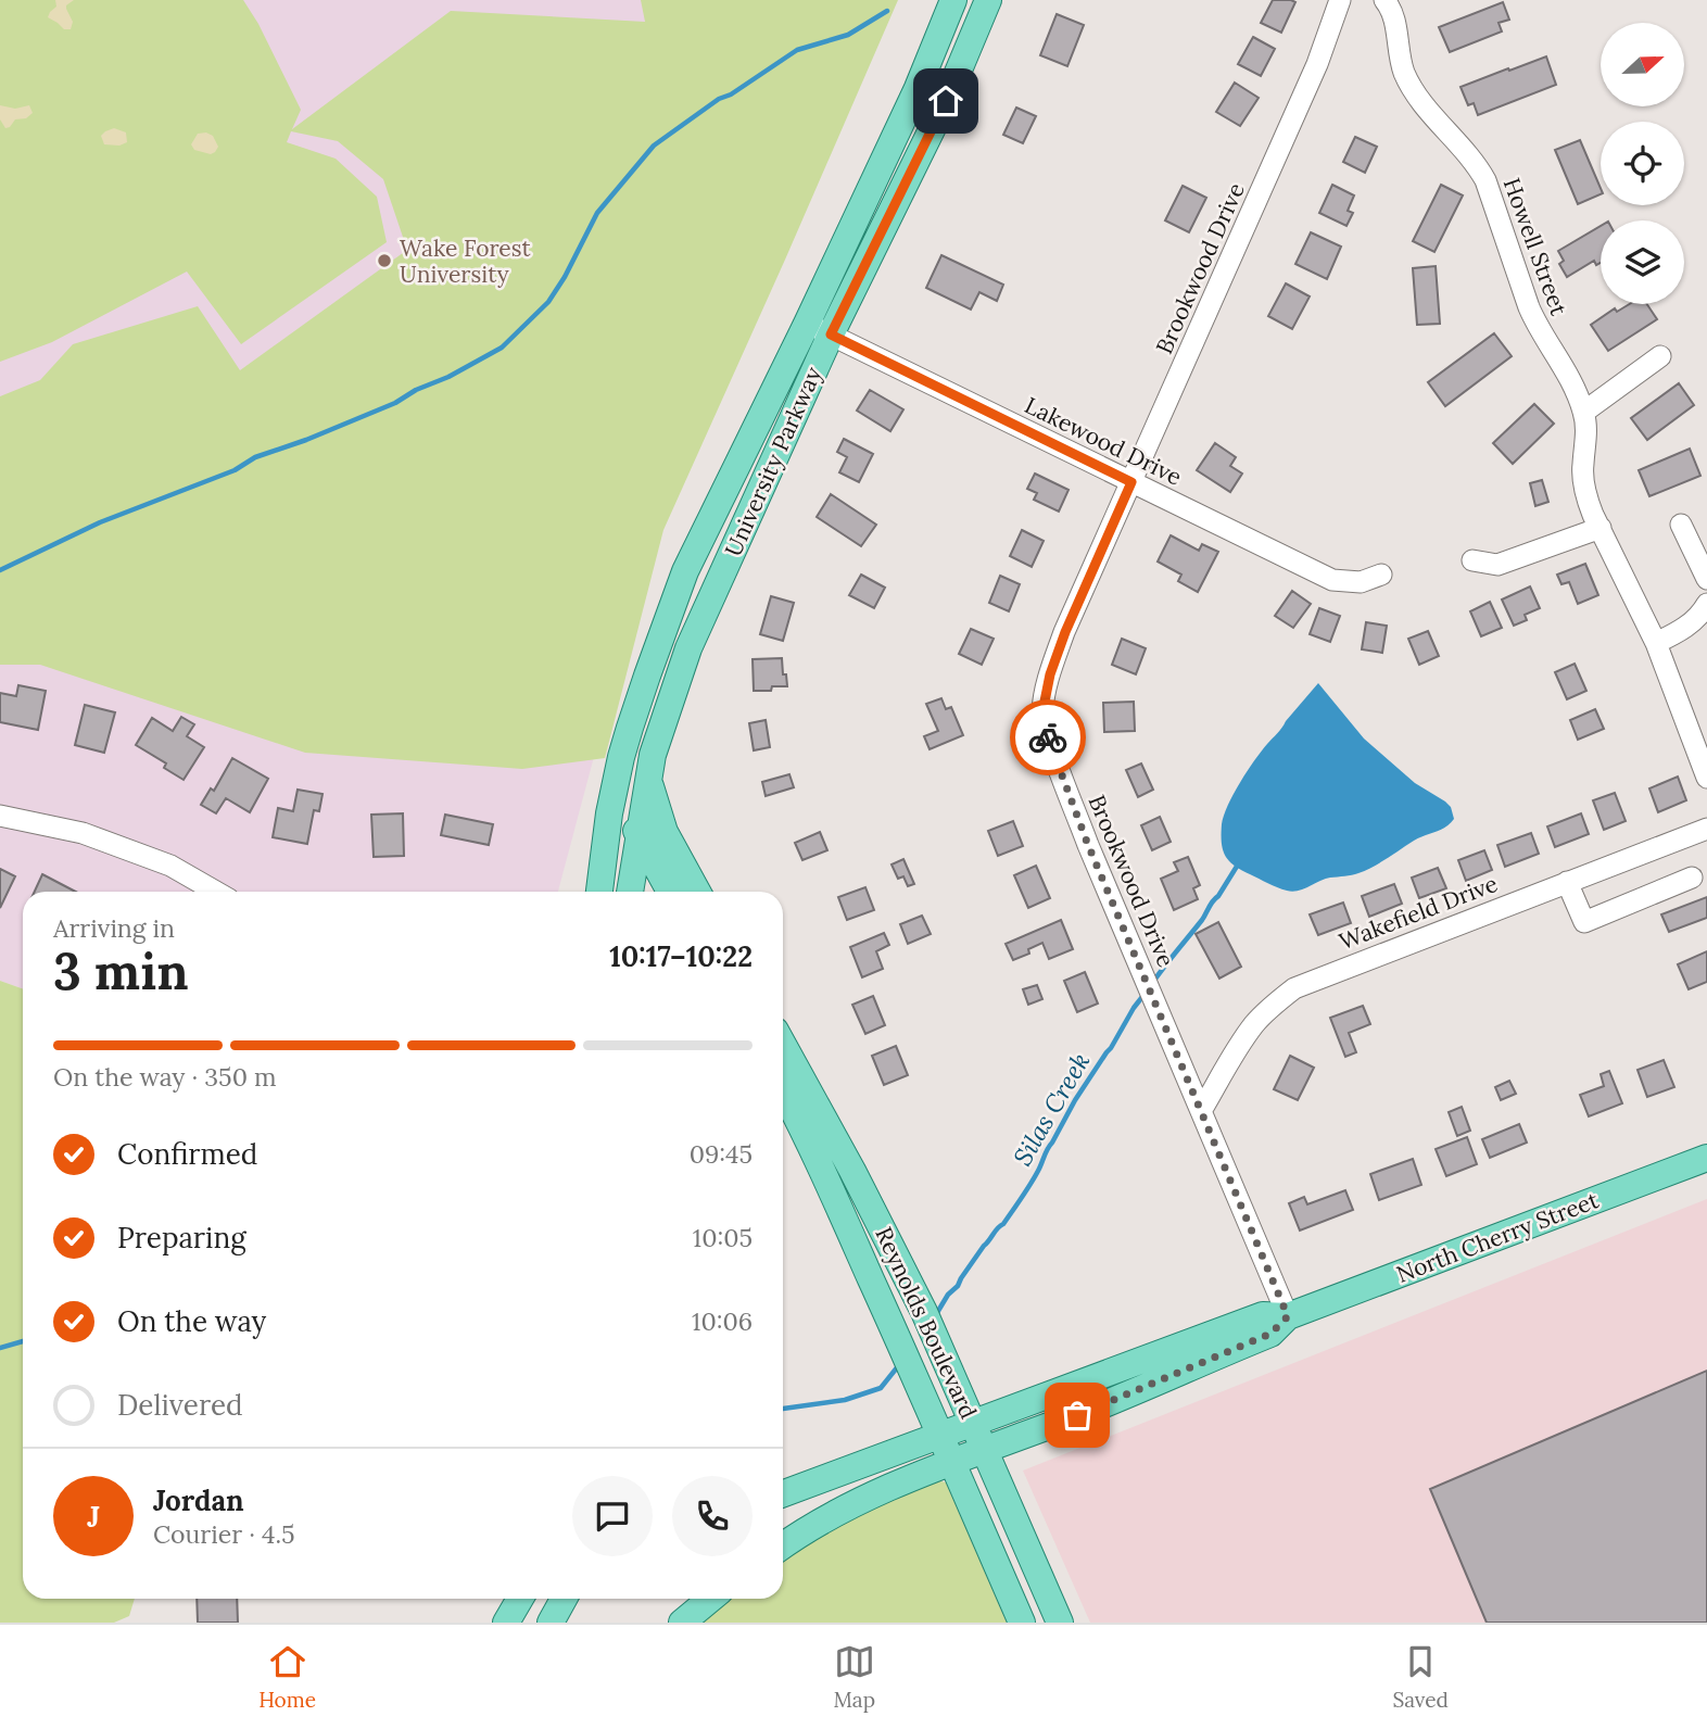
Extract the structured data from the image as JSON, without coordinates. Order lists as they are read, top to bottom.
{
  "streets": {
    "main road": ["University Parkway", "North Cherry Street", "Reynolds Boulevard"],
    "street": [
      "Howell Street",
      "Brookwood Drive",
      "Lakewood Drive",
      "Wakefield Drive"
    ]
  },
  "crossings": [
    ["Brookwood Drive", "Lakewood Drive"],
    ["Brookwood Drive", "Wakefield Drive"],
    ["Brookwood Drive", "North Cherry Street"],
    ["Lakewood Drive", "University Parkway"],
    ["North Cherry Street", "Reynolds Boulevard"]
  ],
  "water": ["Silas Creek"],
  "places": ["Wake Forest University"],
  "north": "right",
  "page": {
    "heading": ["3 min", "Arriving in", "10:17–10:22"],
    "panel": ["Jordan", "Courier · 4.5"],
    "bar": "On the way · 350 m",
    "list": [
      ["Confirmed", "09:45"],
      ["Preparing", "10:05"],
      ["On the way", "10:06"],
      "Delivered"
    ],
    "round": "J",
    "tabs": ["Home", "Map", "Saved"]
  }
}
